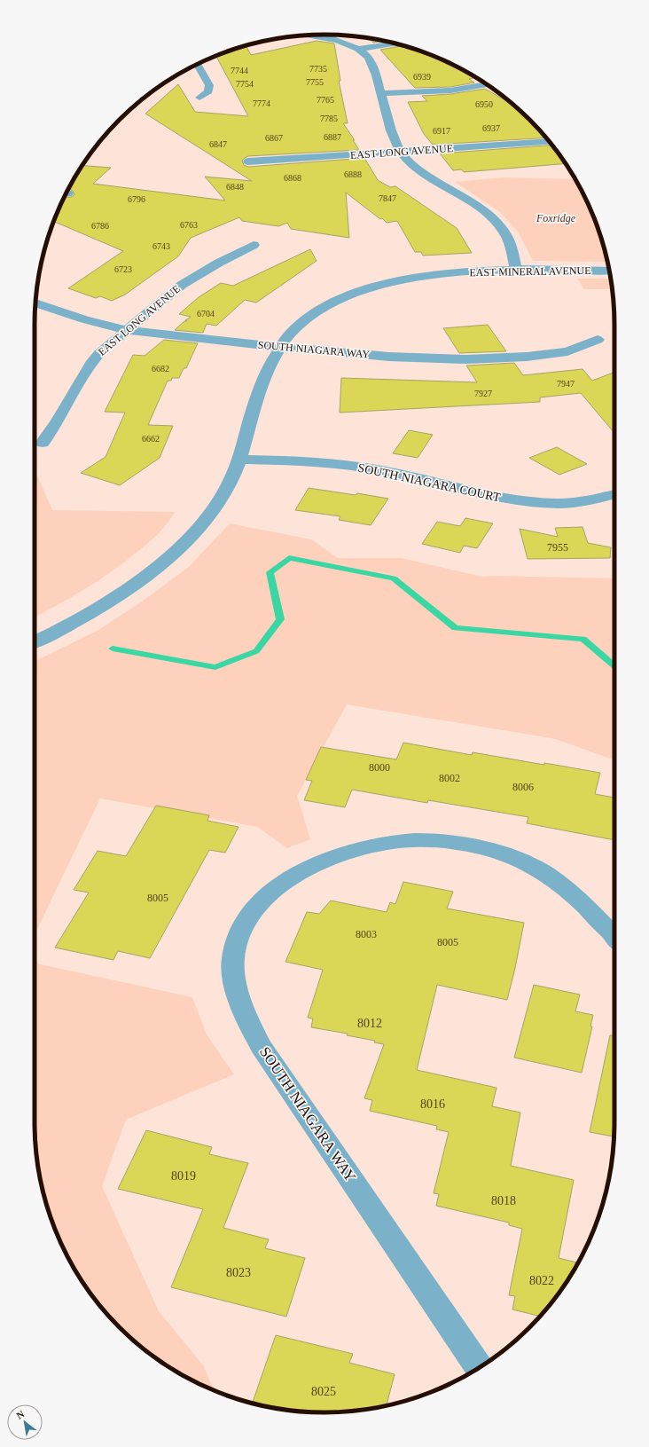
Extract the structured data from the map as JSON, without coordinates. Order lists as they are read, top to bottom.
{
  "streets": {
    "street": [
      "EAST LONG AVENUE",
      "EAST MINERAL AVENUE",
      "SOUTH NIAGARA WAY",
      "SOUTH NIAGARA COURT"
    ]
  },
  "crossings": [
    ["EAST LONG AVENUE", "SOUTH NIAGARA WAY"],
    ["EAST MINERAL AVENUE", "SOUTH NIAGARA WAY"],
    ["EAST MINERAL AVENUE", "SOUTH NIAGARA COURT"]
  ],
  "parks": ["Foxridge"],
  "house_numbers": [
    "7735",
    "7744",
    "6939",
    "7755",
    "7754",
    "7765",
    "7774",
    "6950",
    "7785",
    "6937",
    "6917",
    "6887",
    "6867",
    "6847",
    "6888",
    "6868",
    "6848",
    "7847",
    "6796",
    "6763",
    "6786",
    "6743",
    "6723",
    "6704",
    "6682",
    "7947",
    "7927",
    "6662",
    "7955",
    "8000",
    "8002",
    "8006",
    "8005",
    "8003",
    "8005",
    "8012",
    "8016",
    "8019",
    "8018",
    "8023",
    "8022",
    "8025"
  ],
  "north": "top left"
}
